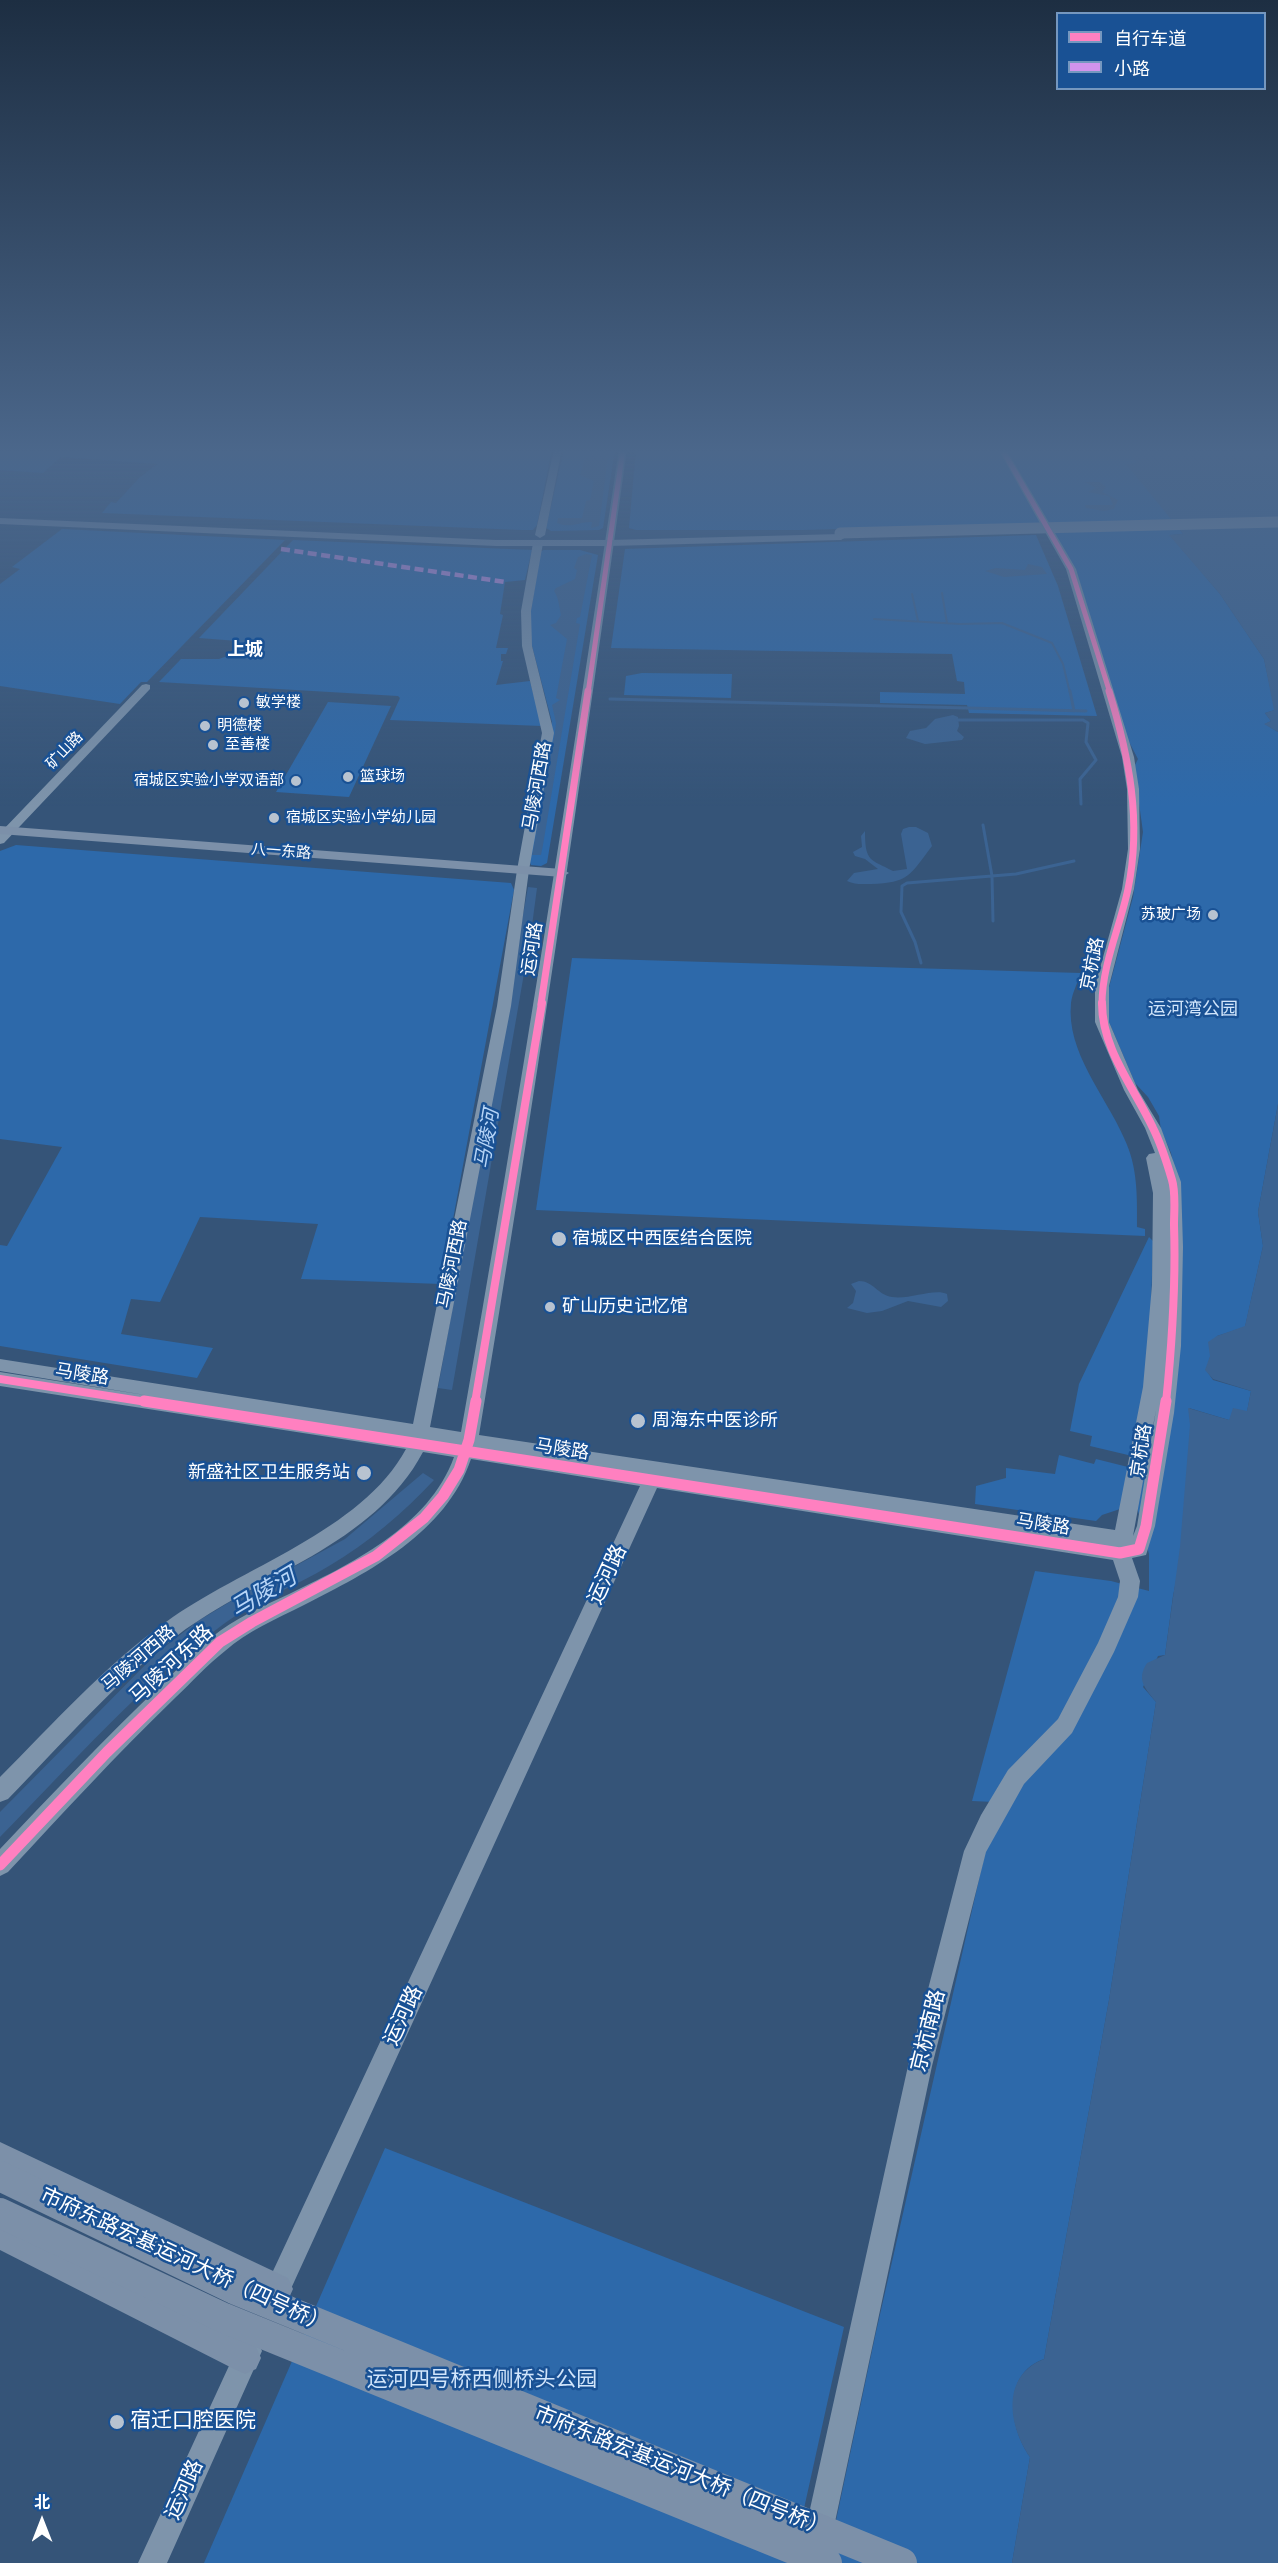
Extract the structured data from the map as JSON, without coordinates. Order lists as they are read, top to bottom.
{
  "streets": {
    "main road": ["八一东路", "市府东路宏基运河大桥（四号桥）"],
    "street": [
      "矿山路",
      "马陵河西路",
      "运河路",
      "京杭路",
      "马陵路",
      "马陵河东路",
      "京杭南路"
    ]
  },
  "crossings": [
    ["矿山路", "八一东路"],
    ["马陵河西路", "八一东路"],
    ["马陵河西路", "马陵路"],
    ["八一东路", "运河路"],
    ["运河路", "马陵路"],
    ["运河路", "马陵河东路"],
    ["京杭路", "马陵路"],
    ["京杭路", "京杭南路"],
    ["马陵路", "马陵河东路"],
    ["马陵路", "京杭南路"]
  ],
  "districts": ["上城"],
  "water": ["马陵河"],
  "parks": ["运河湾公园", "运河四号桥西侧桥头公园"],
  "places": [
    "敏学楼",
    "明德楼",
    "至善楼",
    "篮球场",
    "宿城区实验小学双语部",
    "宿城区实验小学幼儿园",
    "苏玻广场",
    "宿城区中西医结合医院",
    "矿山历史记忆馆",
    "周海东中医诊所",
    "新盛社区卫生服务站",
    "宿迁口腔医院"
  ],
  "legend": ["自行车道", "小路"],
  "north": "top"
}
